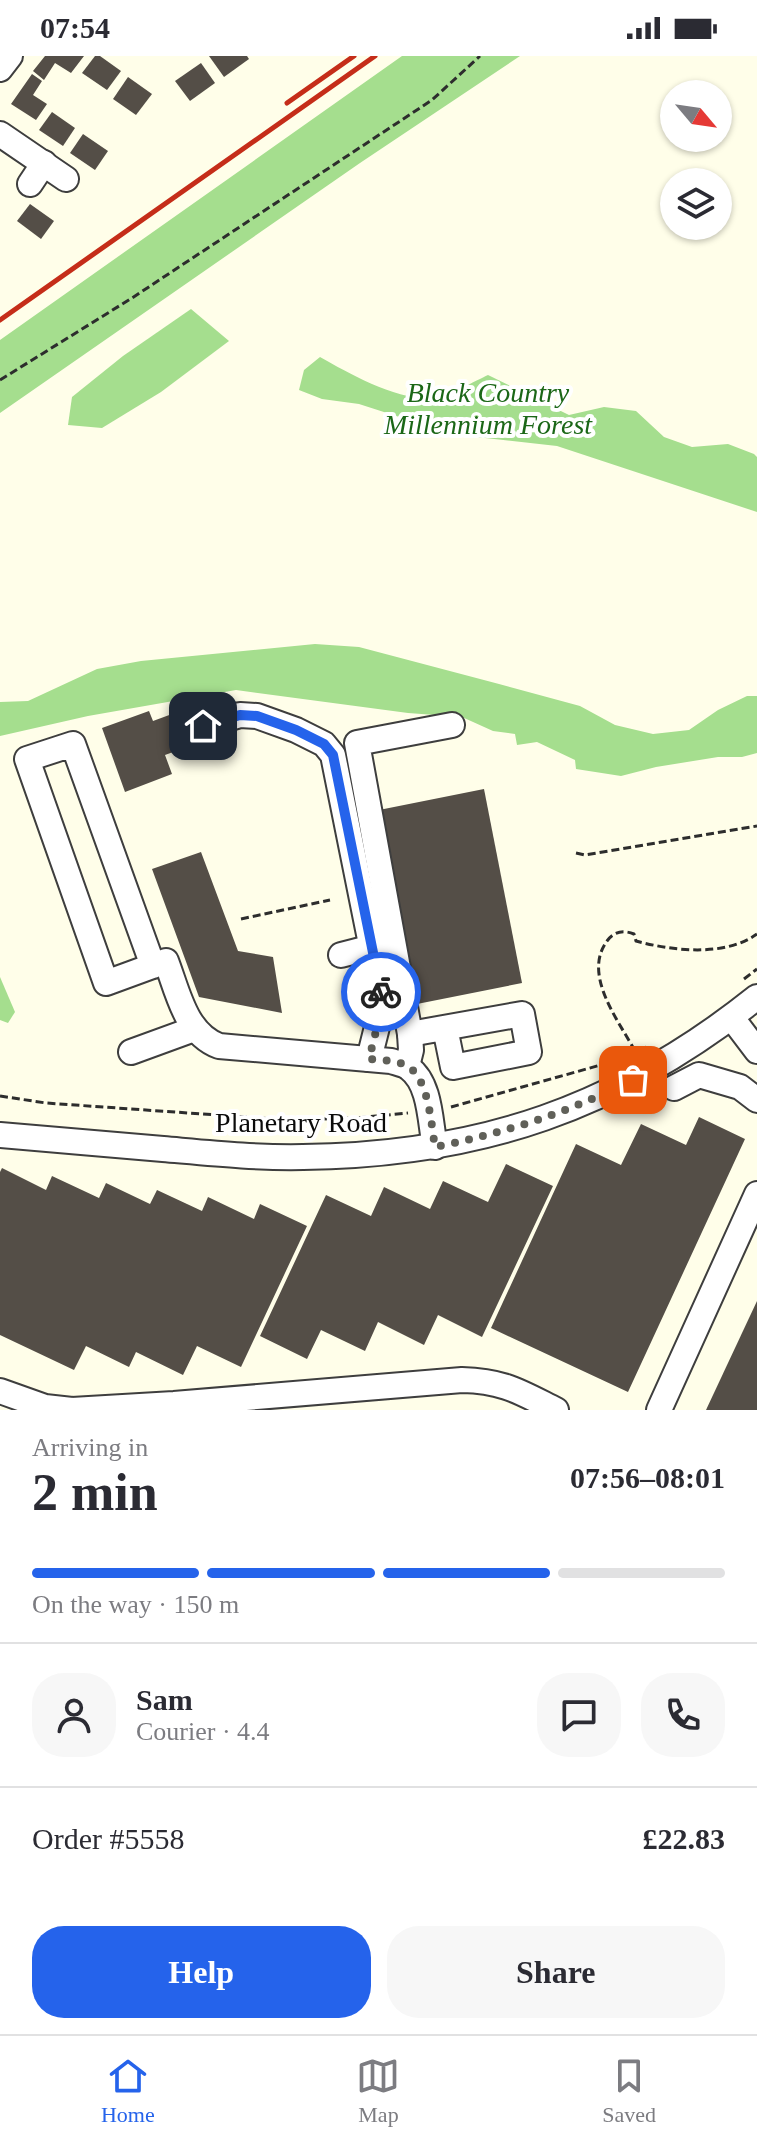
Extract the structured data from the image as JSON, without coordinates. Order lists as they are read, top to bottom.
{
  "streets": {
    "street": ["Planetary Road"]
  },
  "parks": ["Black Country Millennium Forest"],
  "north": "bottom right",
  "page": {
    "status": "07:54",
    "heading": ["2 min", "Arriving in", "07:56–08:01"],
    "panel": [
      "Sam",
      "Courier · 4.4",
      "Order #5558",
      "£22.83"
    ],
    "bar": "On the way · 150 m",
    "buttons": ["Help", "Share"],
    "tabs": ["Home", "Map", "Saved"]
  }
}
